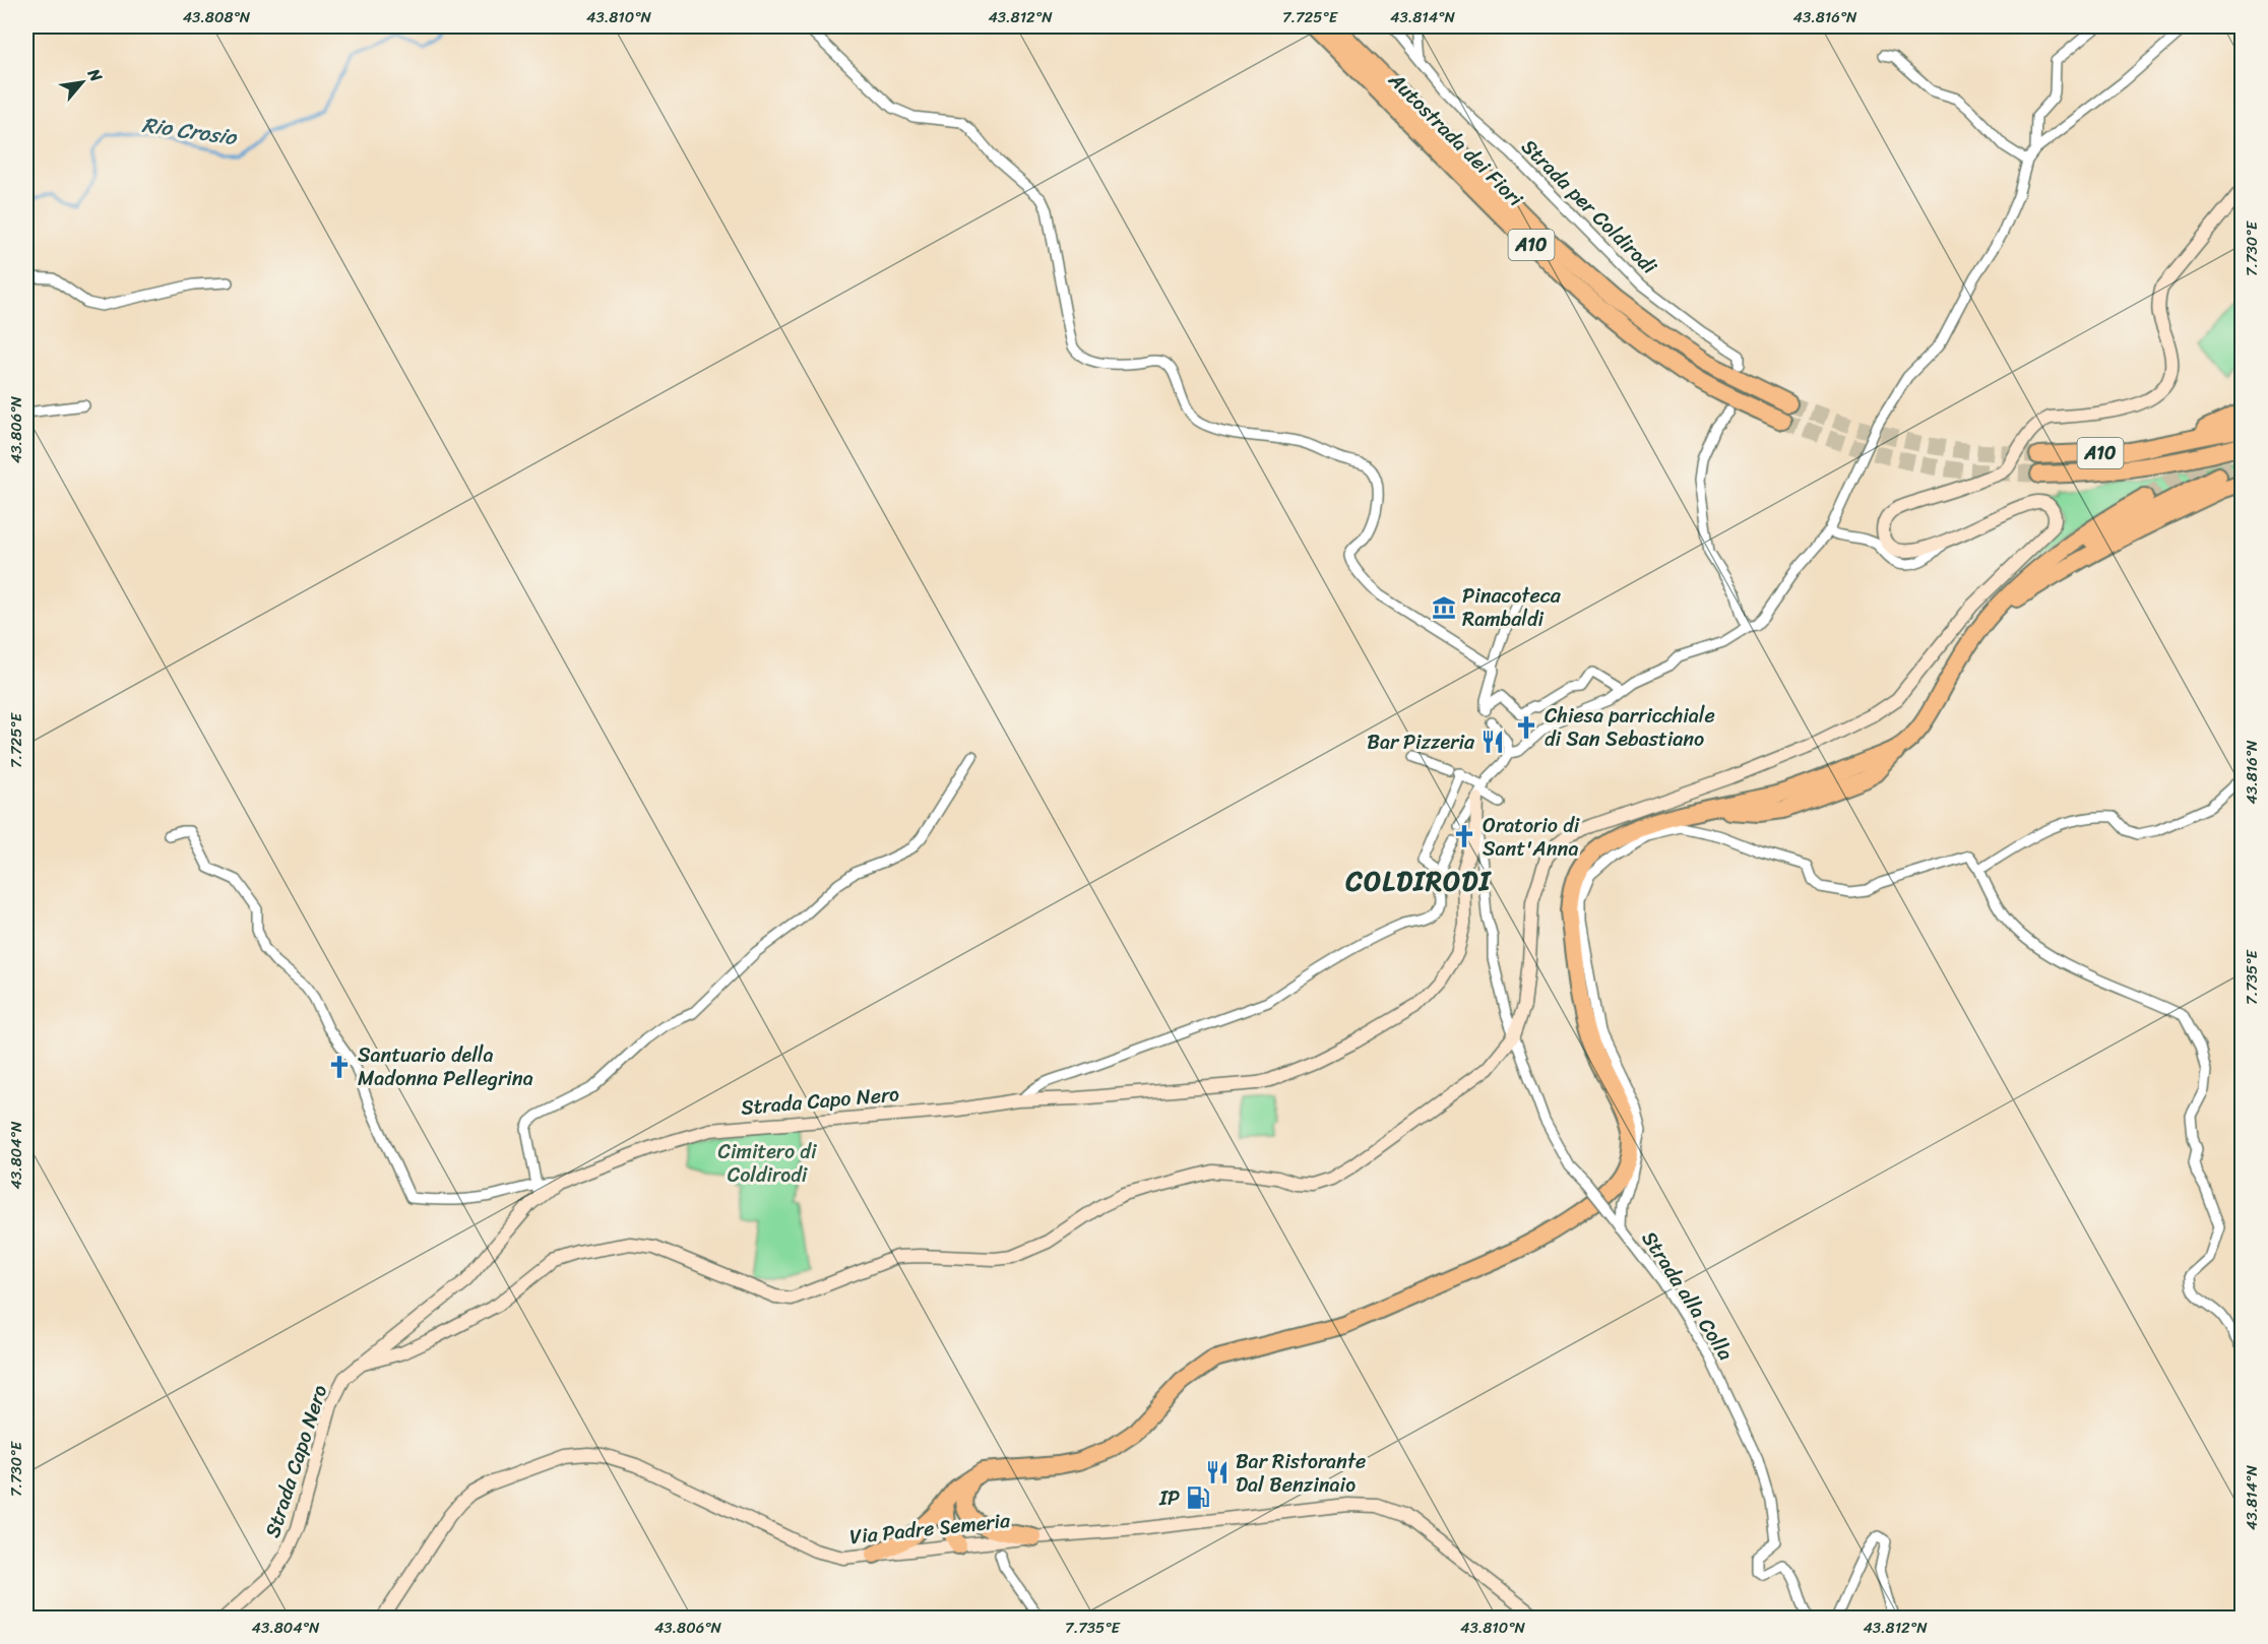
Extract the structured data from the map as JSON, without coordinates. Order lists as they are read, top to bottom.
{
  "streets": {
    "highway": ["Autostrada dei Fiori", "A10"],
    "main road": ["Strada Capo Nero", "Via Padre Semeria"],
    "street": ["Strada per Coldirodi", "Strada alla Colla"]
  },
  "crossings": [
    ["Strada Capo Nero", "Strada alla Colla"]
  ],
  "districts": ["COLDIRODI"],
  "water": ["Rio Crosio"],
  "parks": ["Cimitero di Coldirodi"],
  "places": {
    "museum": ["Pinacoteca Rambaldi"],
    "church": ["Chiesa parricchiale di San Sebastiano", "Oratorio di Sant'Anna", "Santuario della Madonna Pellegrina"],
    "restaurant": ["Bar Pizzeria", "Bar Ristorante Dal Benzinaio"],
    "fuel station": ["IP"]
  },
  "north": "top right",
  "coordinates": [
    "43.808°N",
    "43.810°N",
    "43.812°N",
    "7.725°E",
    "43.814°N",
    "43.816°N",
    "7.730°E",
    "43.806°N",
    "7.735°E",
    "43.804°N"
  ]
}
